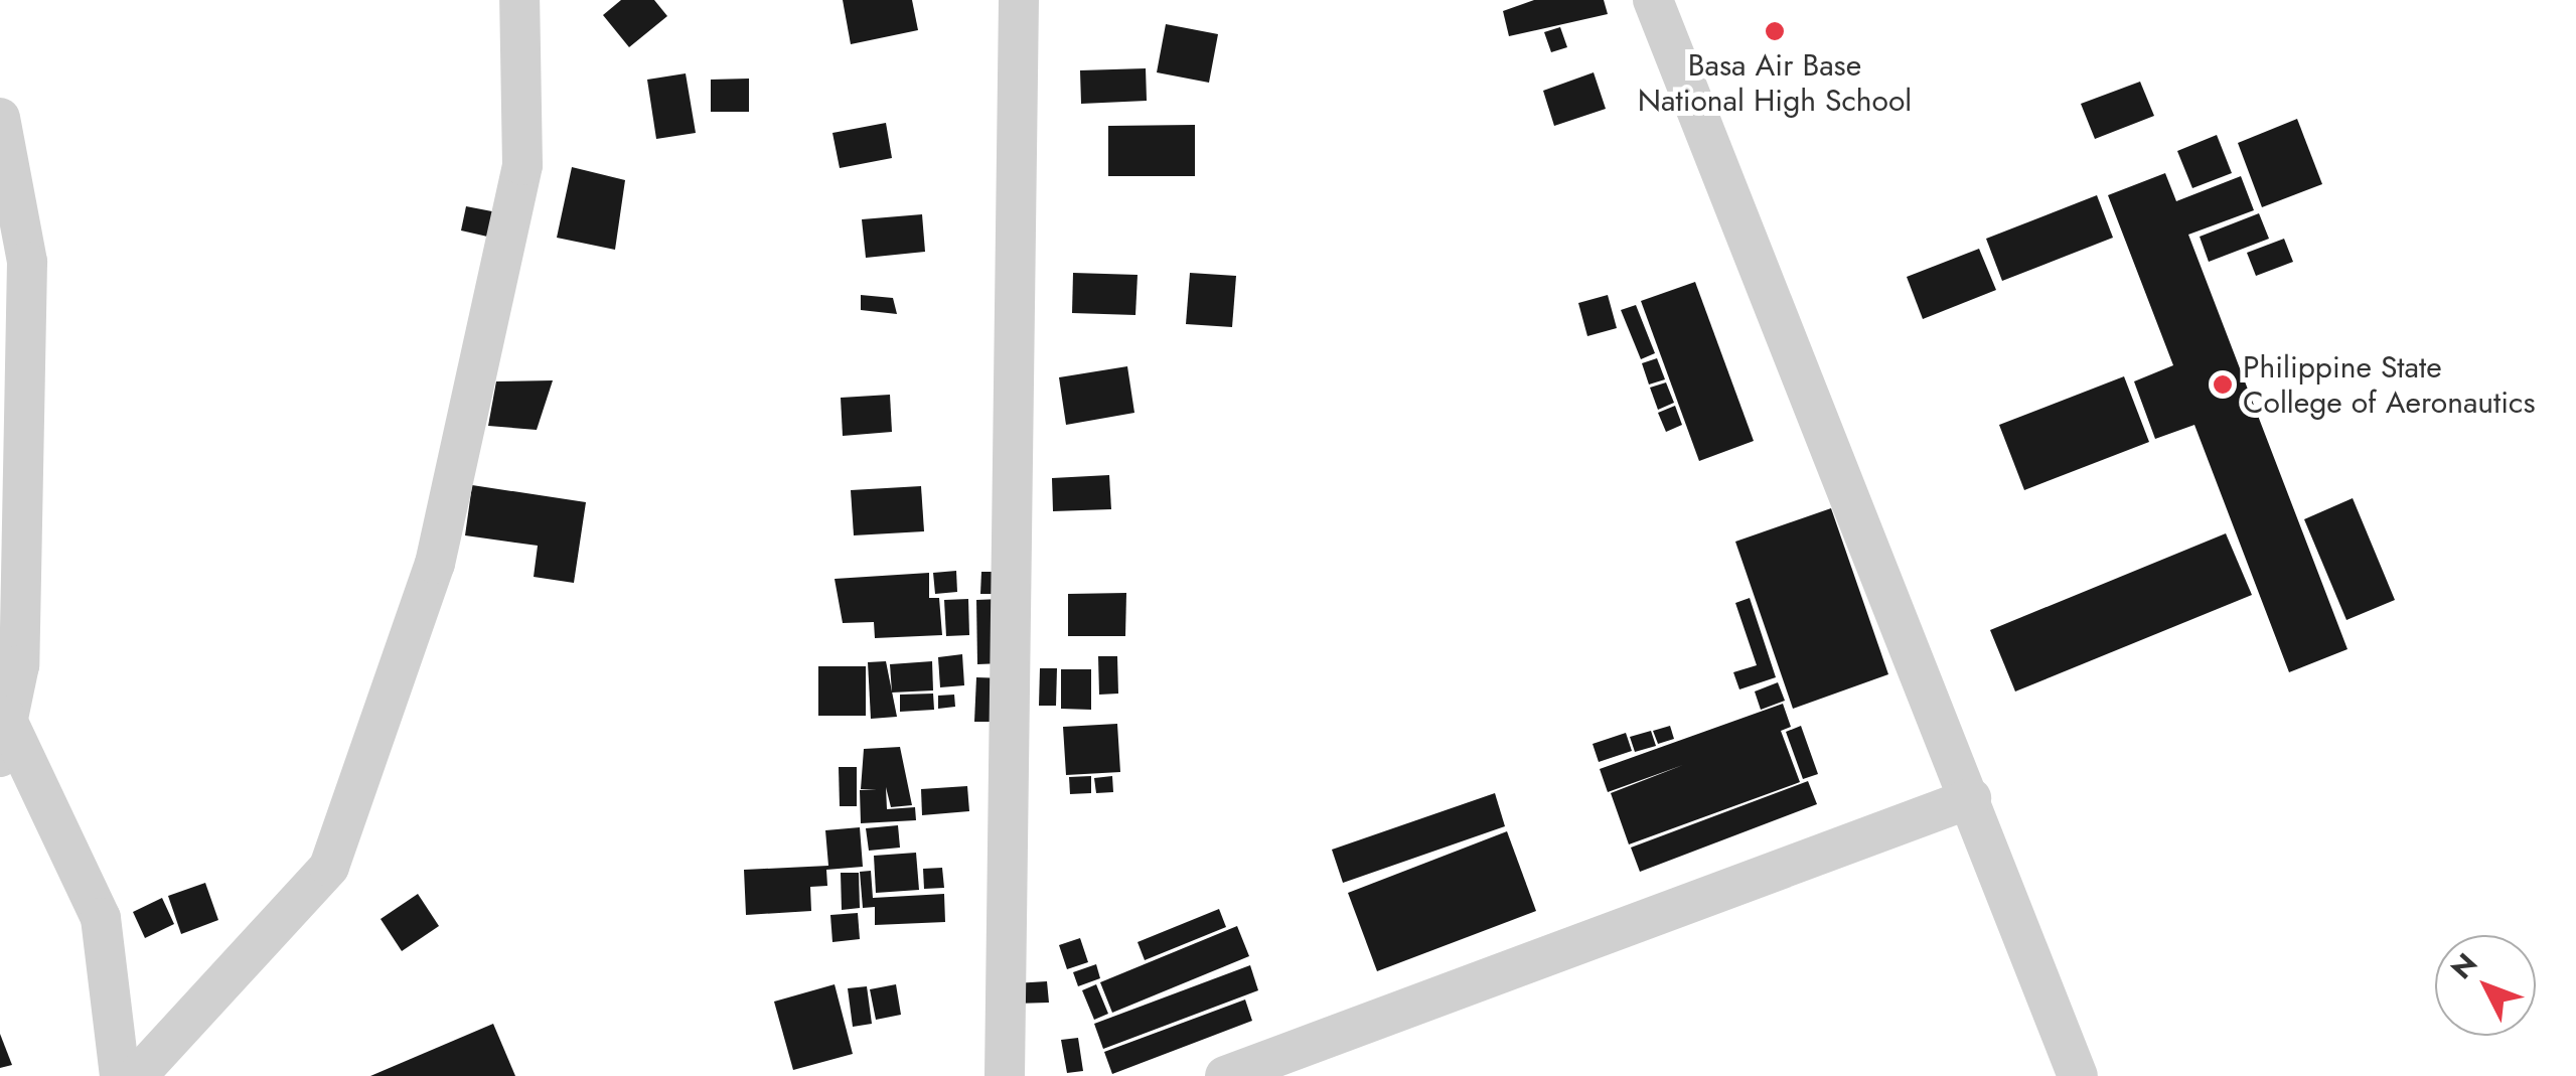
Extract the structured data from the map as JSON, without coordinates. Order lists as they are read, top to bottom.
{
  "places": ["Basa Air Base National High School", "Philippine State College of Aeronautics"],
  "north": "top left"
}
